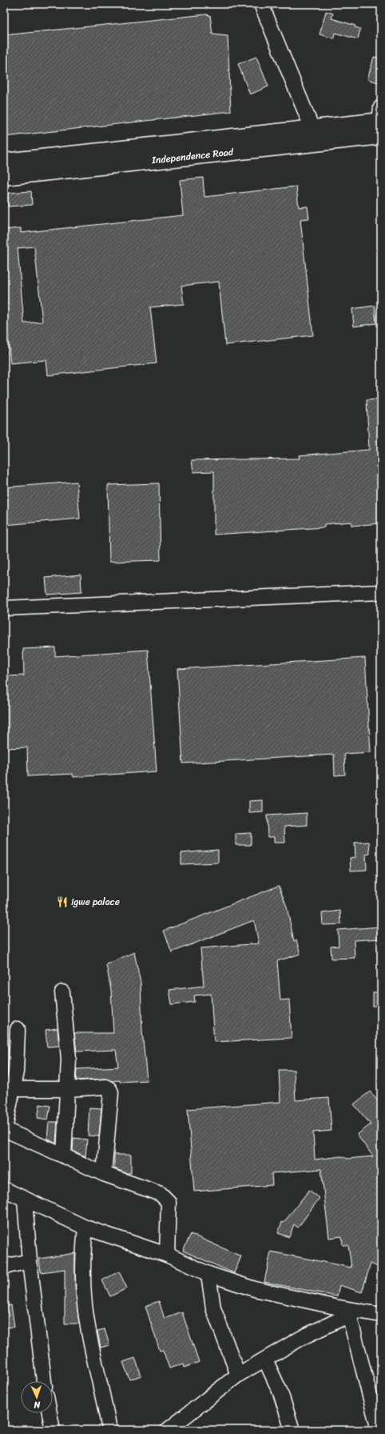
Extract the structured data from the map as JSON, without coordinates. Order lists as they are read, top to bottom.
{
  "streets": {
    "main road": ["Independence Road"]
  },
  "places": {
    "restaurant": ["igwe palace"]
  },
  "north": "bottom"
}
